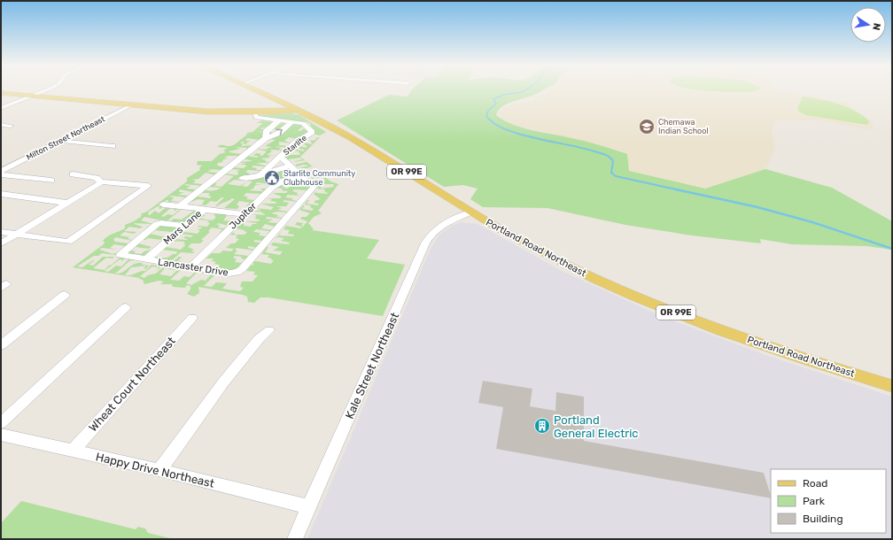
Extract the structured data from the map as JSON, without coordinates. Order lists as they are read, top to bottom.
{
  "streets": {
    "main road": ["OR 99E", "Portland Road Northeast"],
    "street": [
      "Milton Street Northeast",
      "Starlite",
      "Jupiter",
      "Mars Lane",
      "Lancaster Drive",
      "Kale Street Northeast",
      "Wheat Court Northeast",
      "Happy Drive Northeast"
    ]
  },
  "crossings": [
    ["Starlite", "Lancaster Drive"],
    ["Jupiter", "Lancaster Drive"],
    ["Mars Lane", "Lancaster Drive"],
    ["Portland Road Northeast", "Kale Street Northeast"],
    ["Kale Street Northeast", "Happy Drive Northeast"],
    ["Wheat Court Northeast", "Happy Drive Northeast"]
  ],
  "places": {
    "school or university": ["Chemawa Indian School"],
    "public building": ["Starlite Community Clubhouse"],
    "building": ["Portland General Electric"]
  },
  "legend": ["Road", "Park", "Building"],
  "north": "right"
}
